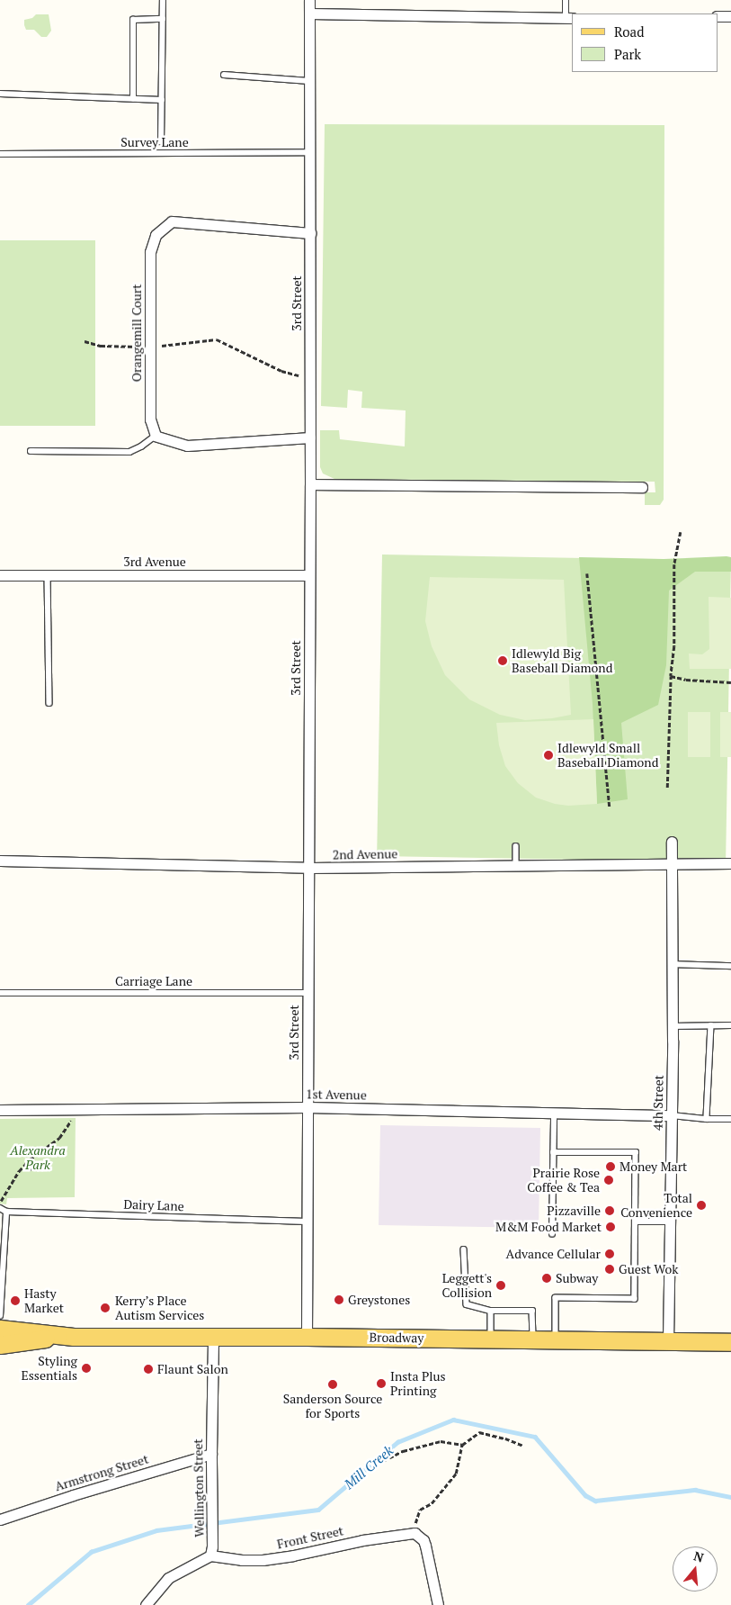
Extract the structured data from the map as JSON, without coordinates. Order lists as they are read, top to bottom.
{
  "streets": {
    "main road": ["Broadway"],
    "street": [
      "3rd Street",
      "Orangemill Court",
      "3rd Avenue",
      "2nd Avenue",
      "1st Avenue",
      "4th Street",
      "Armstrong Street",
      "Wellington Street",
      "Front Street"
    ],
    "lane": ["Survey Lane", "Carriage Lane", "Dairy Lane"]
  },
  "crossings": [
    ["Survey Lane", "3rd Street"],
    ["3rd Street", "Orangemill Court"],
    ["3rd Street", "3rd Avenue"],
    ["3rd Street", "2nd Avenue"],
    ["3rd Street", "Carriage Lane"],
    ["3rd Street", "1st Avenue"],
    ["3rd Street", "Dairy Lane"],
    ["3rd Street", "Broadway"],
    ["2nd Avenue", "4th Street"],
    ["1st Avenue", "4th Street"],
    ["4th Street", "Broadway"],
    ["Broadway", "Wellington Street"],
    ["Armstrong Street", "Wellington Street"],
    ["Wellington Street", "Front Street"]
  ],
  "water": ["Mill Creek"],
  "parks": ["Alexandra Park"],
  "places": [
    "Idlewyld Big Baseball Diamond",
    "Idlewyld Small Baseball Diamond",
    "Money Mart",
    "Prairie Rose Coffee & Tea",
    "Total Convenience",
    "Pizzaville",
    "M&M Food Market",
    "Advance Cellular",
    "Guest Wok",
    "Subway",
    "Leggett's Collision",
    "Greystones",
    "Hasty Market",
    "Kerry’s Place Autism Services",
    "Styling Essentials",
    "Flaunt Salon",
    "Insta Plus Printing",
    "Sanderson Source for Sports"
  ],
  "legend": ["Road", "Park"],
  "north": "top"
}
